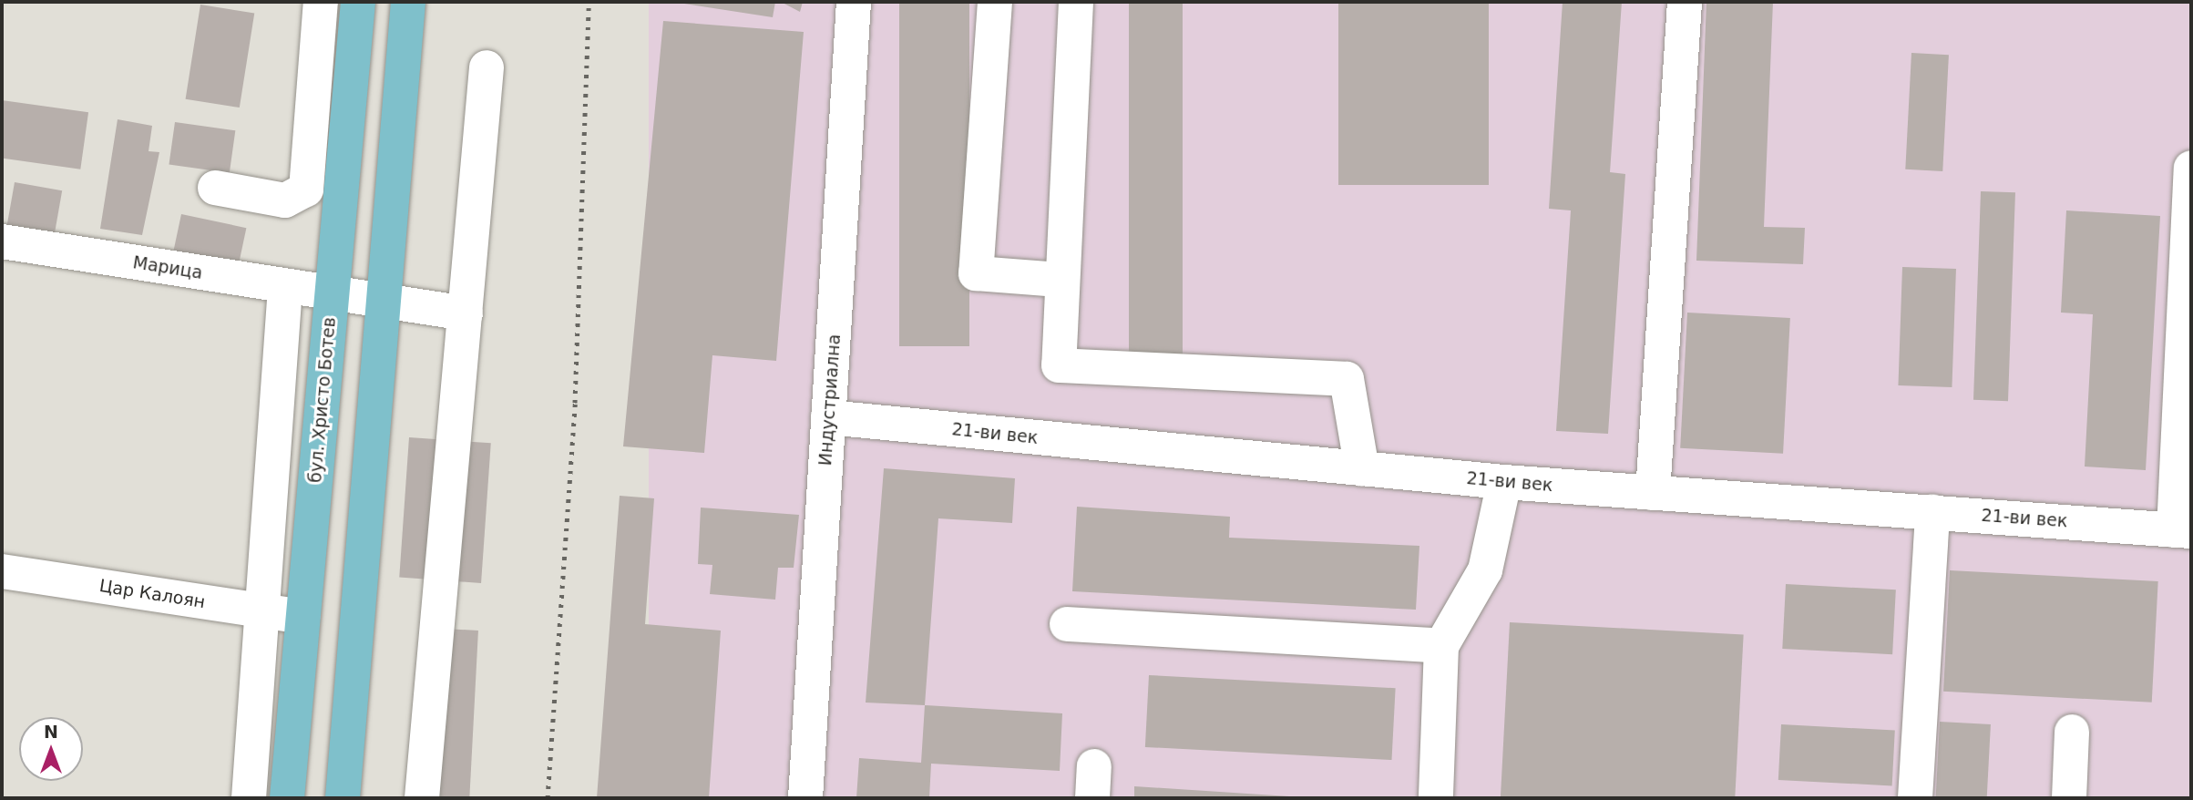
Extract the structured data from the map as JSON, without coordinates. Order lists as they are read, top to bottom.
{
  "streets": {
    "main road": ["бул. Христо Ботев"],
    "street": [
      "Марица",
      "Индустриална",
      "21-ви век",
      "Цар Калоян"
    ]
  },
  "crossings": [
    ["Марица", "бул. Христо Ботев"],
    ["бул. Христо Ботев", "Цар Калоян"],
    ["Индустриална", "21-ви век"]
  ],
  "north": "top"
}
